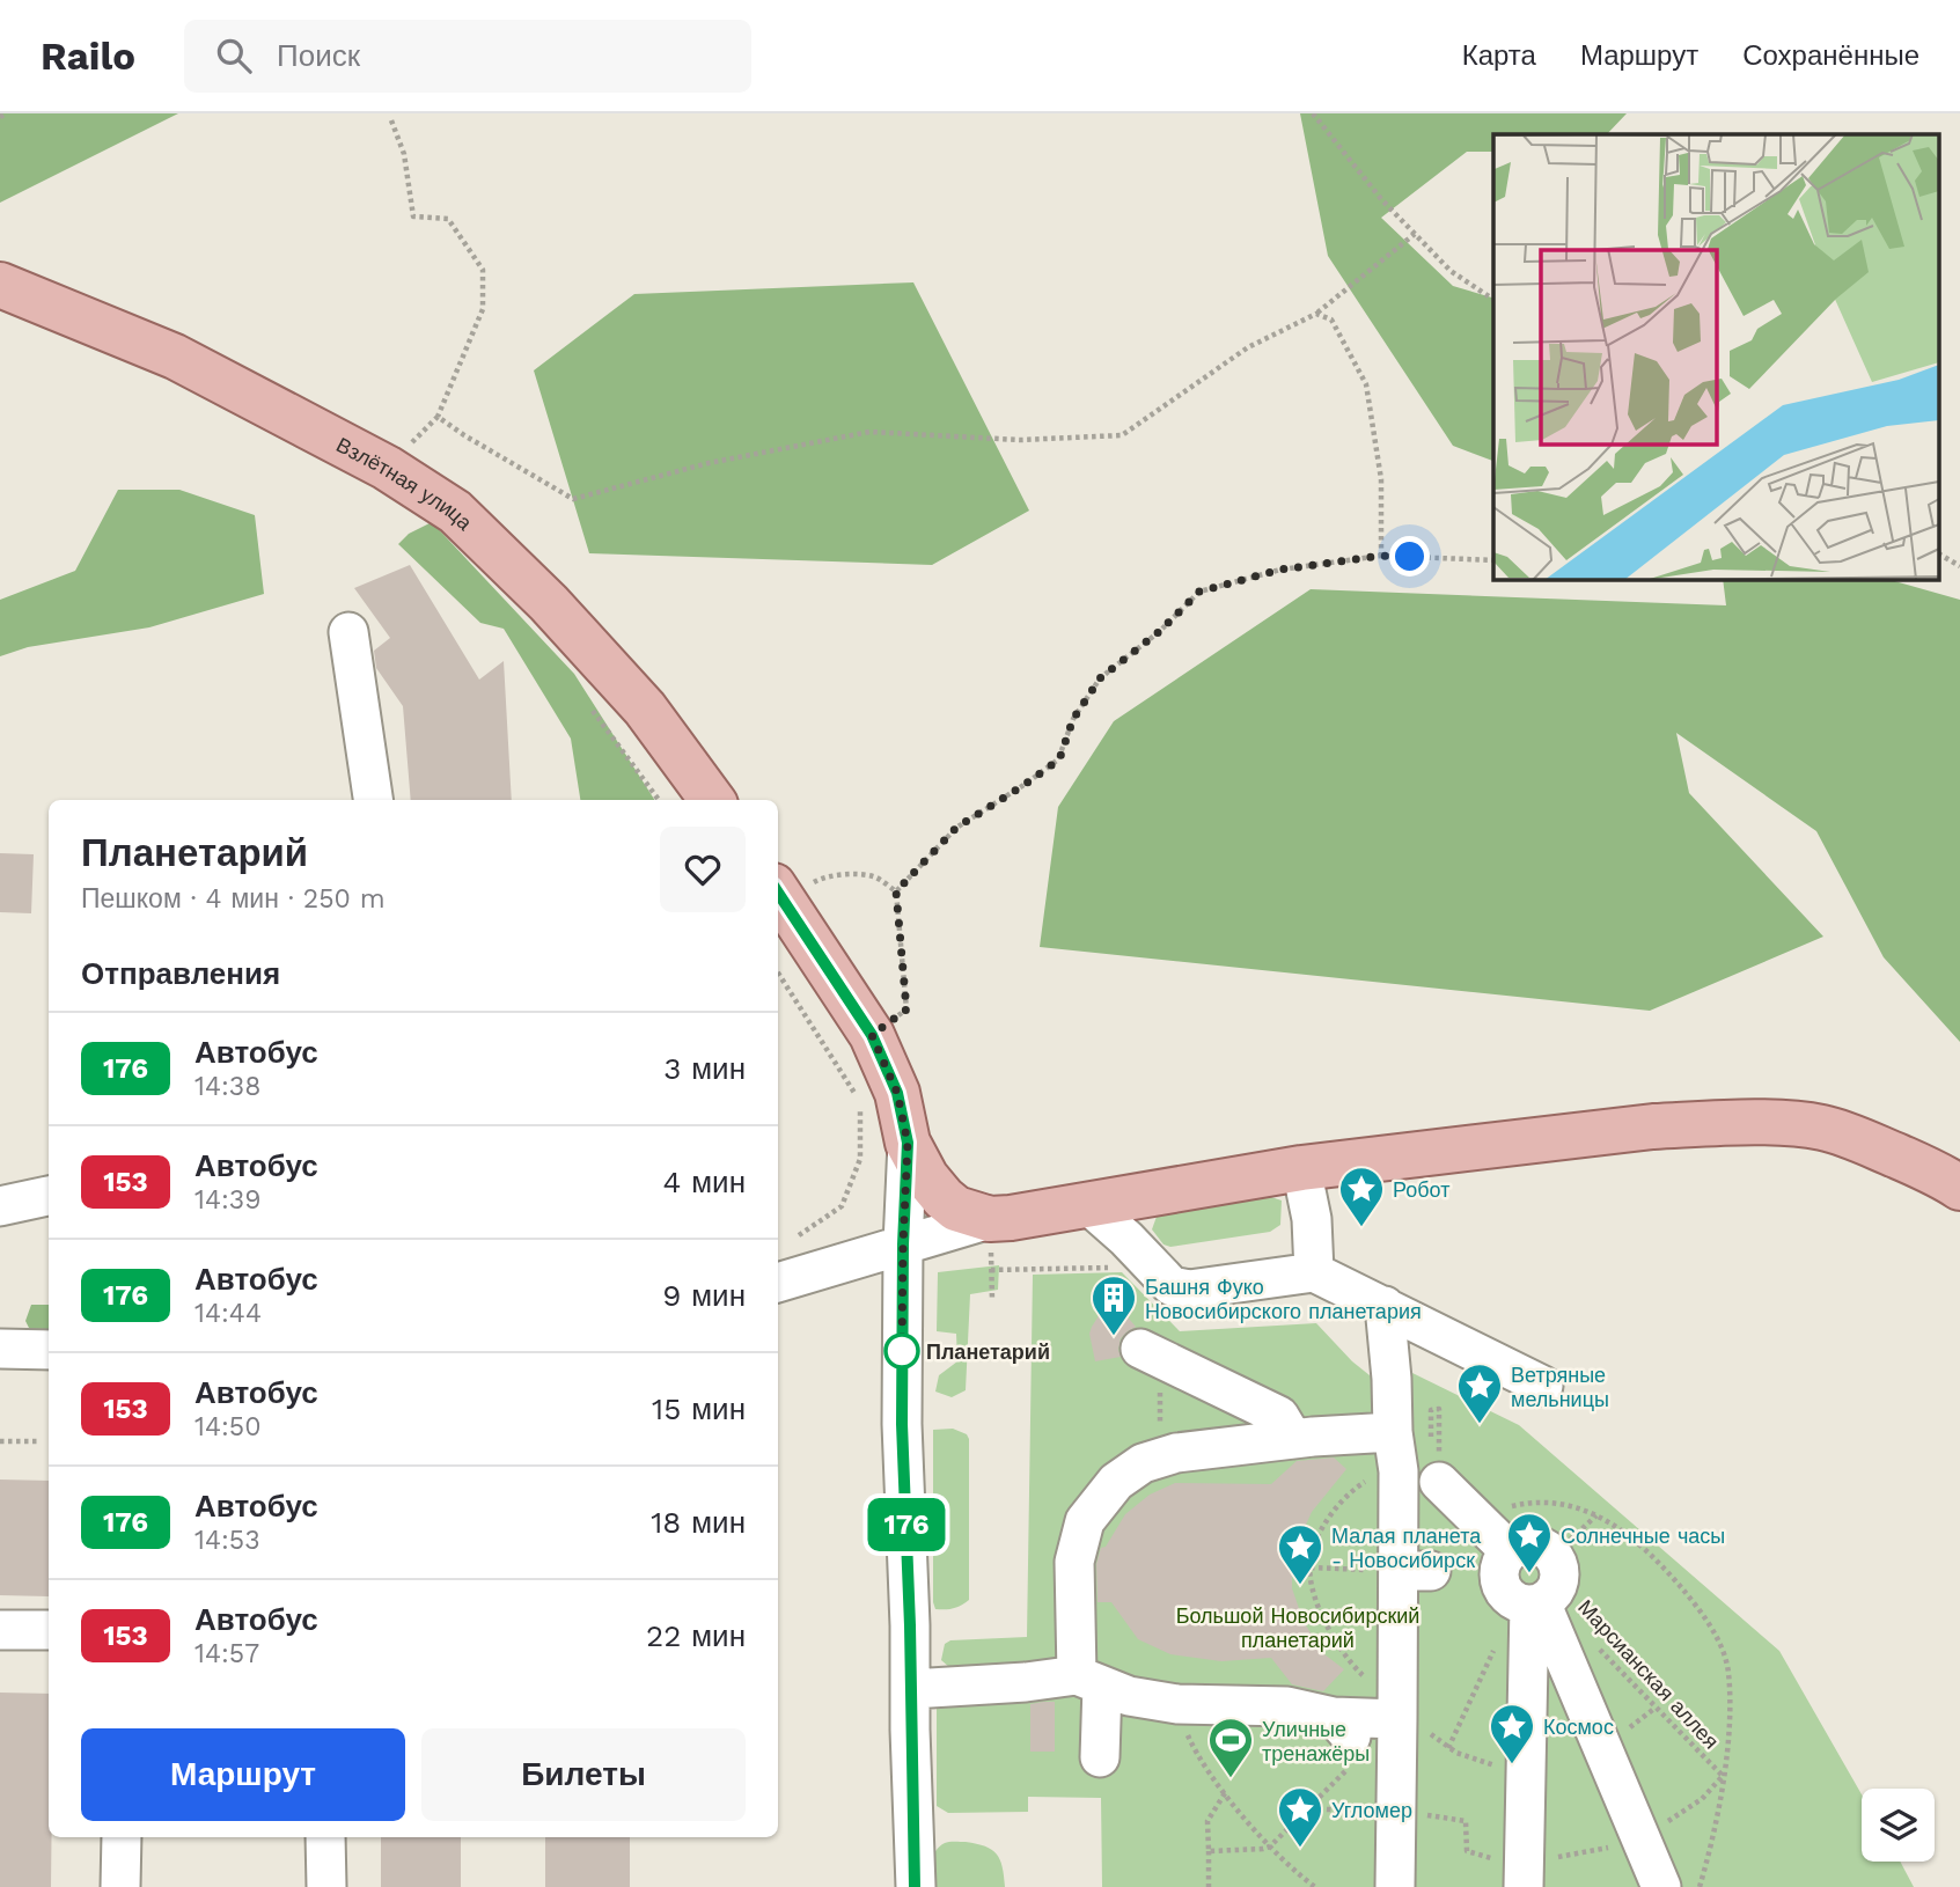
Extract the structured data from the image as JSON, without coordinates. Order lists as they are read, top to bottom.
{
  "streets": {
    "main road": ["Взлётная улица"],
    "path": ["Марсианская аллея"]
  },
  "parks": ["Большой Новосибирский планетарий"],
  "places": {
    "place": [
      "Робот",
      "Ветряные мельницы",
      "Солнечные часы",
      "Малая планета - Новосибирск",
      "Космос",
      "Угломер"
    ],
    "building": ["Башня Фуко Новосибирского планетария"],
    "other": ["Планетарий"],
    "sports": ["Уличные тренажёры"]
  },
  "lines": ["bus line 176"],
  "page": {
    "header": "Railo",
    "search": "Поиск",
    "nav": ["Карта", "Маршрут", "Сохранённые"],
    "on_map": "176",
    "heading": [
      ["Планетарий", "Пешком · 4 мин · 250 m"],
      "Отправления"
    ],
    "list": [
      {
        "mark": "176",
        "name": "Автобус",
        "note": "14:38",
        "value": "3 мин"
      },
      {
        "mark": "153",
        "name": "Автобус",
        "note": "14:39",
        "value": "4 мин"
      },
      {
        "mark": "176",
        "name": "Автобус",
        "note": "14:44",
        "value": "9 мин"
      },
      {
        "mark": "153",
        "name": "Автобус",
        "note": "14:50",
        "value": "15 мин"
      },
      {
        "mark": "176",
        "name": "Автобус",
        "note": "14:53",
        "value": "18 мин"
      },
      {
        "mark": "153",
        "name": "Автобус",
        "note": "14:57",
        "value": "22 мин"
      }
    ],
    "buttons": ["Маршрут", "Билеты"]
  }
}
